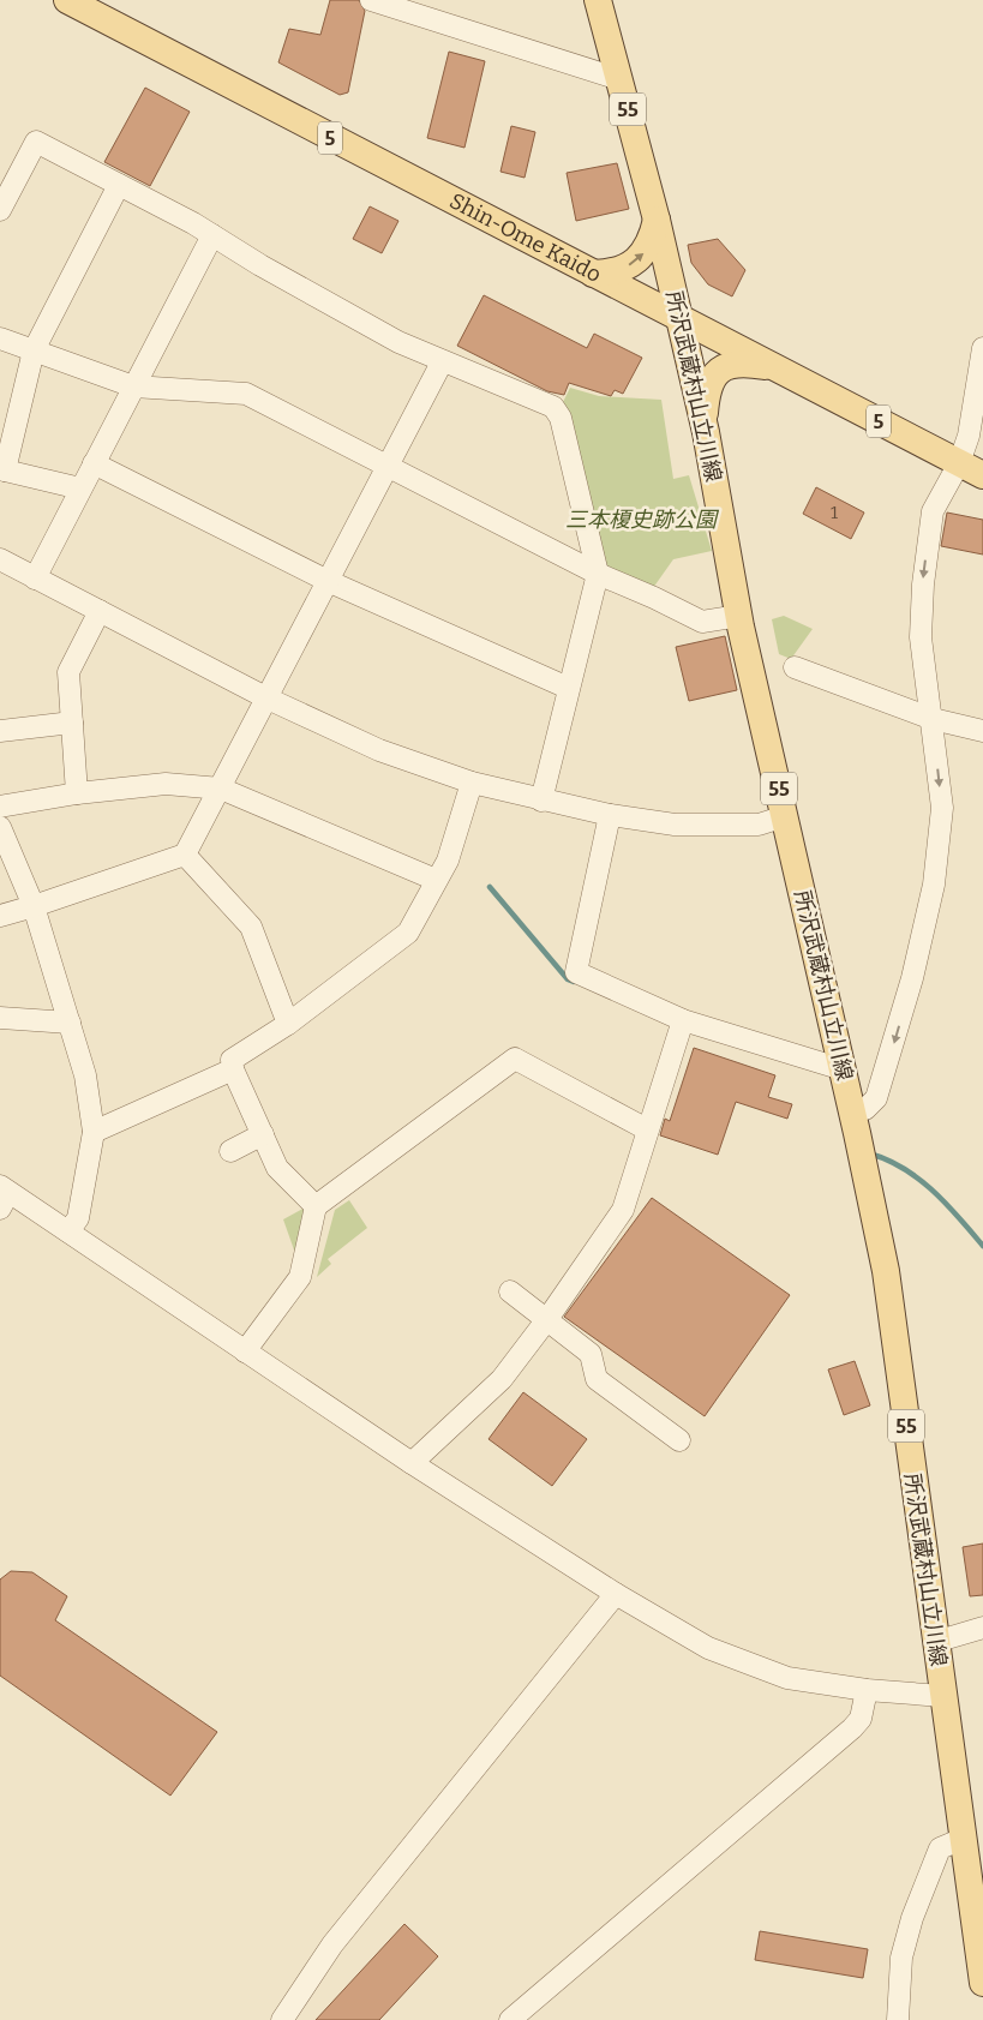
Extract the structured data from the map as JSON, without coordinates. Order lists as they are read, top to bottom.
{
  "streets": {
    "main road": [
      "55",
      "5",
      "Shin-Ome Kaido",
      "所沢武蔵村山立川線"
    ]
  },
  "crossings": [
    ["Shin-Ome Kaido", "所沢武蔵村山立川線"]
  ],
  "parks": ["三本榎史跡公園"],
  "house_numbers": ["1"]
}
